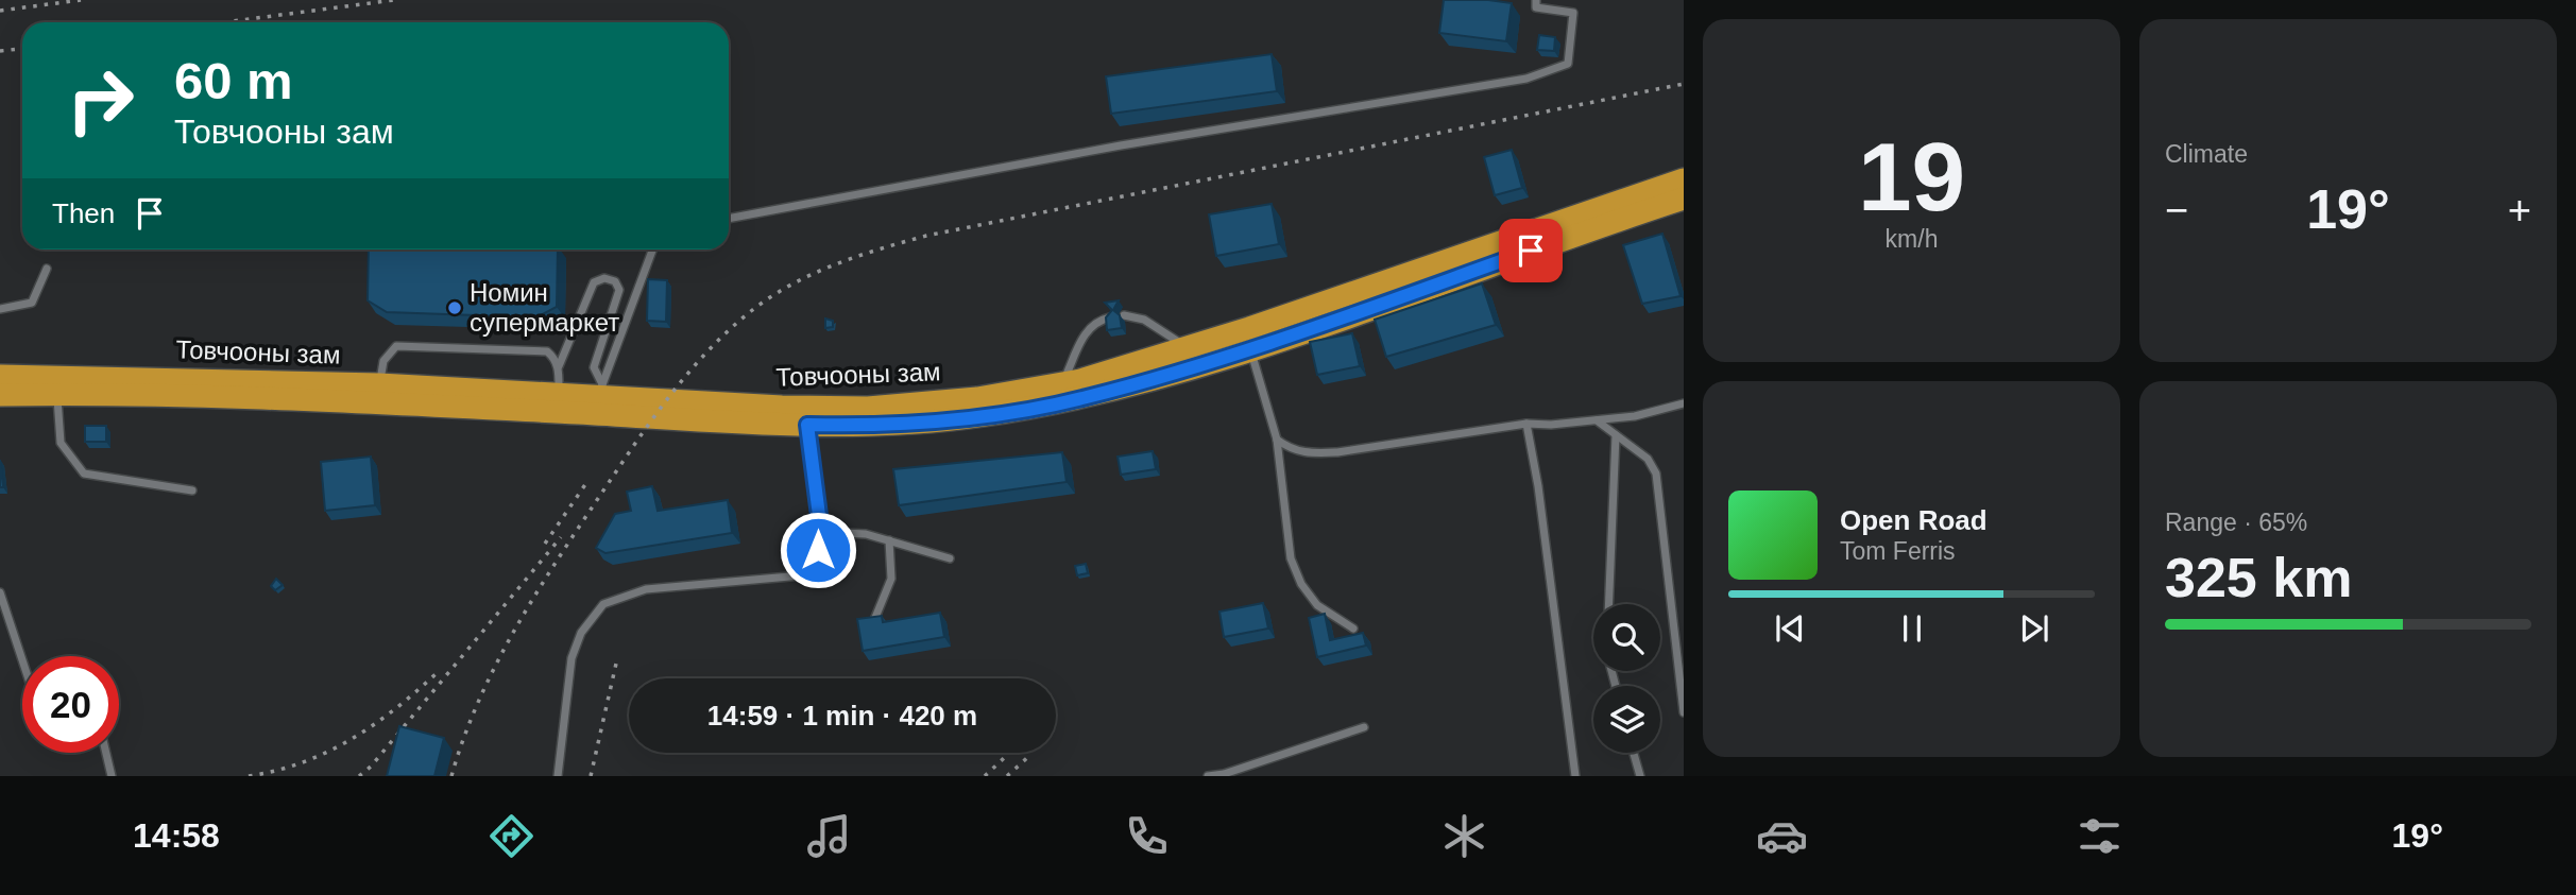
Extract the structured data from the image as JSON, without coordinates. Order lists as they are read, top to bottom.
{
  "streets": {
    "highway": ["Товчооны зам"]
  },
  "places": ["Номин супермаркет"],
  "page": {
    "tile": [
      ["19", "km/h"],
      "Climate",
      ["Range · 65%", "325 km"]
    ],
    "turn": ["60 m", "Товчооны зам"],
    "then": "Then",
    "heat": ["−", "19°", "+"],
    "song": ["Open Road", "Tom Ferris"],
    "limit": "20",
    "trip": "14:59 · 1 min · 420 m",
    "tabs": ["14:58", "19°"]
  }
}
